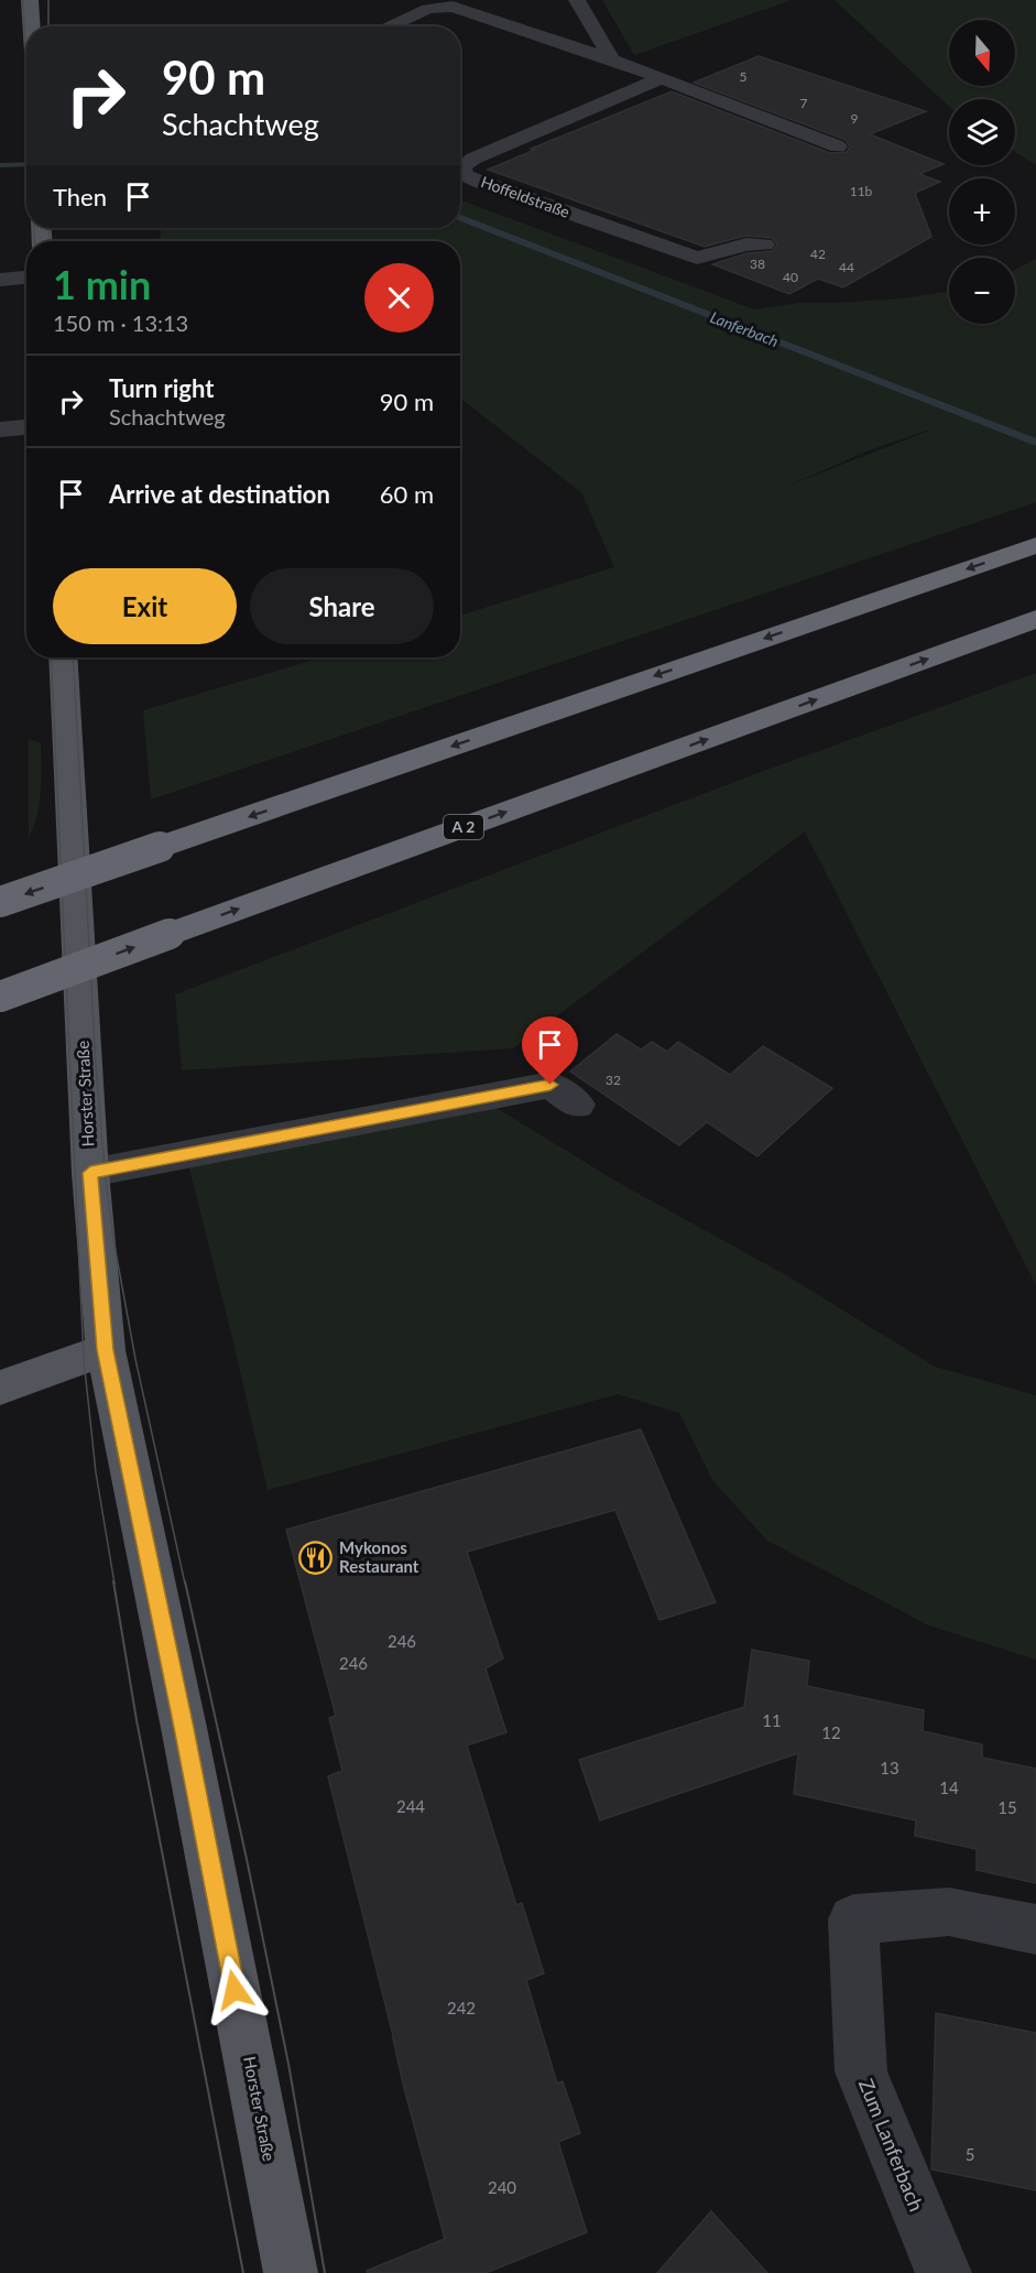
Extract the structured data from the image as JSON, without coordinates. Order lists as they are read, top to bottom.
{
  "streets": {
    "highway": ["A 2"],
    "main road": ["Horster Straße"],
    "street": ["Hoffeldstraße", "Zum Lanferbach"]
  },
  "water": ["Lanferbach"],
  "places": {
    "restaurant": ["Mykonos Restaurant"]
  },
  "house_numbers": [
    "5",
    "7",
    "9",
    "11b",
    "42",
    "38",
    "44",
    "40",
    "32",
    "246",
    "246",
    "11",
    "12",
    "13",
    "14",
    "244",
    "15",
    "242",
    "5",
    "240"
  ],
  "north": "bottom",
  "page": {
    "map_buttons": ["+", "−"],
    "turn": ["90 m", "Schachtweg"],
    "then": "Then",
    "heading": ["1 min", "150 m · 13:13"],
    "list": [
      {
        "name": "Turn right",
        "note": "Schachtweg",
        "value": "90 m"
      },
      {
        "name": "Arrive at destination",
        "value": "60 m"
      }
    ],
    "buttons": ["Exit", "Share"]
  }
}
